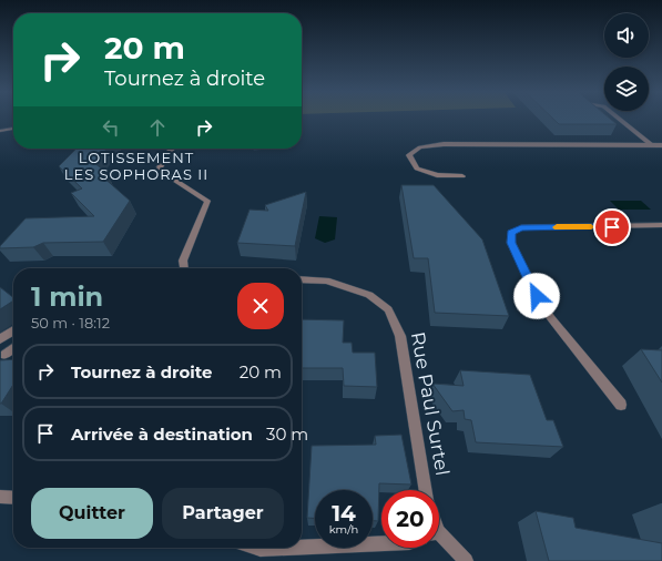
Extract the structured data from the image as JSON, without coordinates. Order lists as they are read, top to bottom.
{
  "streets": {
    "street": ["Rue Paul Surtel"]
  },
  "districts": ["LOTISSEMENT LES SOPHORAS II"],
  "page": {
    "turn": ["20 m", "Tournez à droite"],
    "heading": ["1 min", "50 m · 18:12"],
    "list": [
      {
        "name": "Tournez à droite",
        "value": "20 m"
      },
      {
        "name": "Arrivée à destination",
        "value": "30 m"
      }
    ],
    "buttons": ["Quitter", "Partager"],
    "speed": "14 km/h",
    "limit": "20"
  }
}
